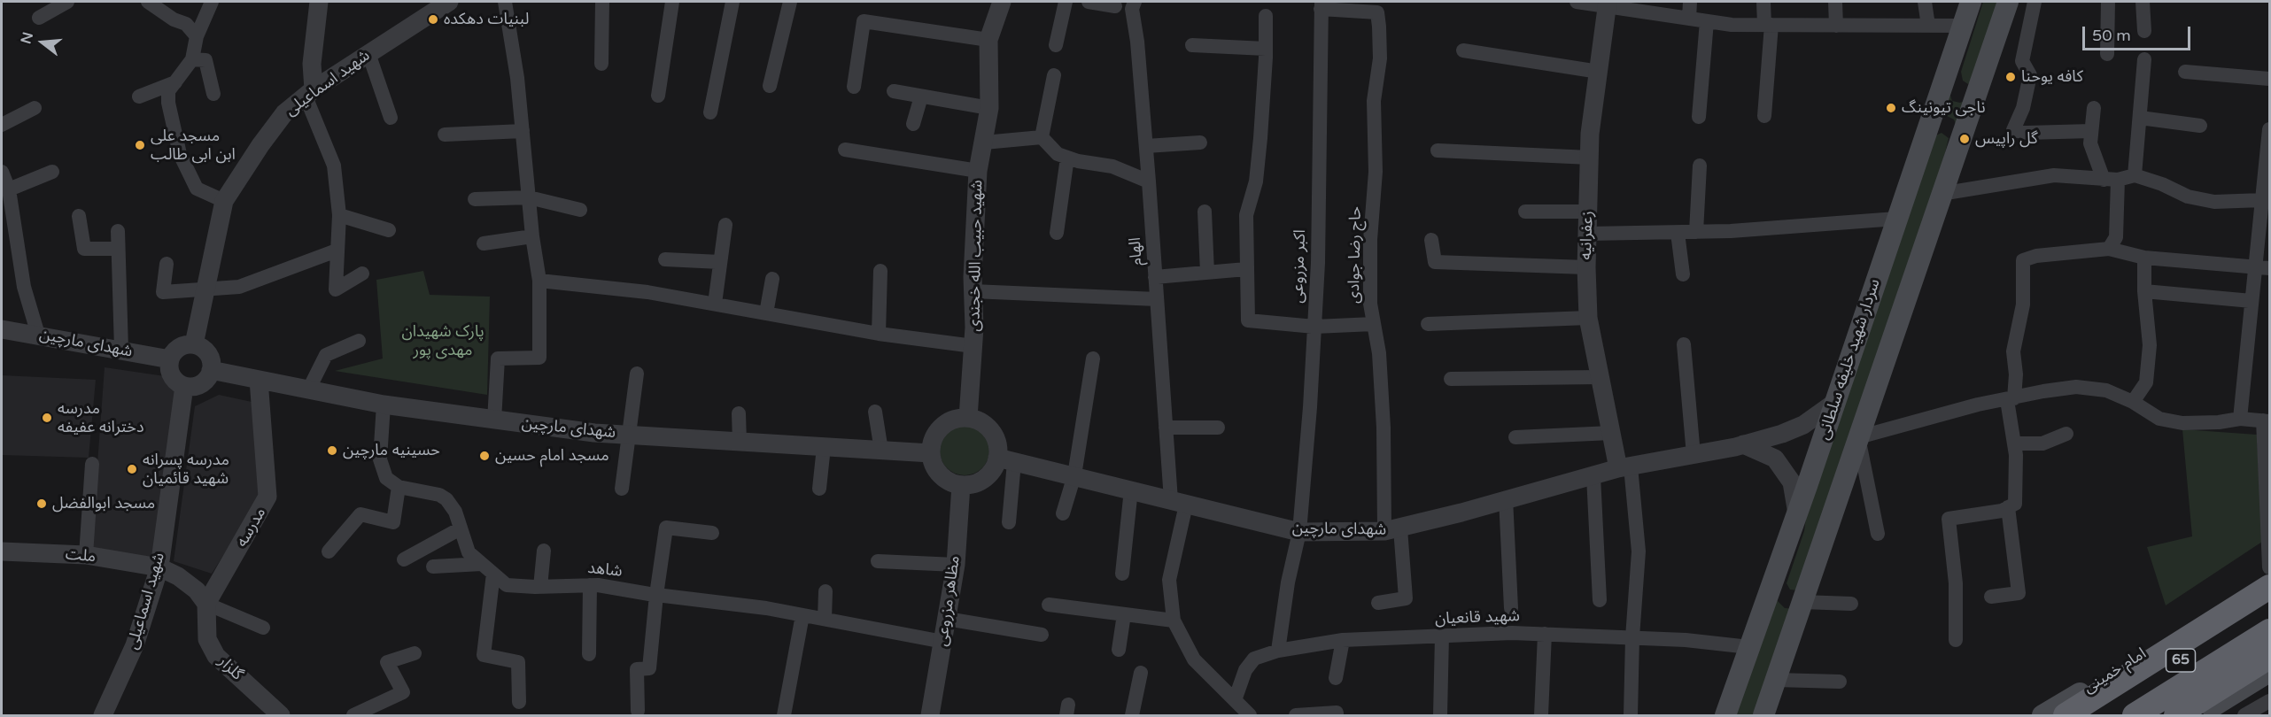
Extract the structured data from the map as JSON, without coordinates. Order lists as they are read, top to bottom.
{
  "streets": {
    "highway": ["65"],
    "main road": ["سردار شهید خلیفه سلطانی", "امام خمینی"],
    "street": [
      "شهید اسماعیلی",
      "زعفرانیه",
      "الهام",
      "حاج رضا جوادی",
      "شهید حبیب الله خجندی",
      "اکبر مزروعی",
      "شهدای مارچین",
      "مدرسه",
      "ملت",
      "شاهد",
      "مظاهر مزروعی",
      "شهید قانعیان",
      "گلزار"
    ]
  },
  "crossings": [
    ["شهید اسماعیلی", "شهدای مارچین"],
    ["شهید اسماعیلی", "ملت"],
    ["زعفرانیه", "شهدای مارچین"],
    ["الهام", "شهدای مارچین"],
    ["حاج رضا جوادی", "اکبر مزروعی"],
    ["حاج رضا جوادی", "شهدای مارچین"],
    ["شهید حبیب الله خجندی", "شهدای مارچین"],
    ["شهید حبیب الله خجندی", "مظاهر مزروعی"],
    ["اکبر مزروعی", "شهدای مارچین"],
    ["اکبر مزروعی", "شهید قانعیان"],
    ["شهدای مارچین", "سردار شهید خلیفه سلطانی"],
    ["شهدای مارچین", "مدرسه"],
    ["شهدای مارچین", "مظاهر مزروعی"],
    ["سردار شهید خلیفه سلطانی", "شهید قانعیان"],
    ["مدرسه", "گلزار"],
    ["شاهد", "مظاهر مزروعی"]
  ],
  "parks": ["پارک شهیدان مهدی پور"],
  "places": [
    "لبنیات دهکده",
    "کافه یوحنا",
    "ناجی‌ تیونینگ",
    "گل راپیس",
    "مسجد علی ابن ابی طالب",
    "مدرسه دخترانه عفیفه",
    "حسینیه مارچین",
    "مسجد امام حسین",
    "مدرسه پسرانه شهید قائمیان",
    "مسجد ابوالفضل"
  ],
  "scale_bar": "50 m",
  "north": "left"
}
